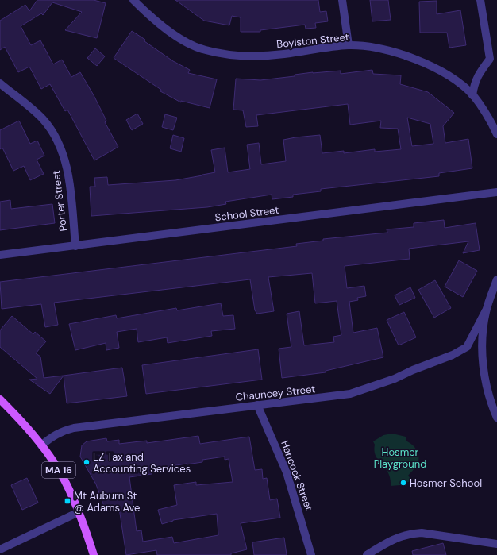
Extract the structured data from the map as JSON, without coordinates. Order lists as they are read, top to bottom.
{
  "streets": {
    "main road": ["MA 16"],
    "street": [
      "Boylston Street",
      "Porter Street",
      "School Street",
      "Chauncey Street",
      "Hancock Street"
    ]
  },
  "crossings": [
    ["Porter Street", "School Street"],
    ["Chauncey Street", "MA 16"],
    ["Chauncey Street", "Hancock Street"]
  ],
  "parks": ["Hosmer Playground"],
  "places": {
    "other": ["EZ Tax and Accounting Services", "Hosmer School"],
    "transit": ["Mt Auburn St @ Adams Ave"]
  }
}
